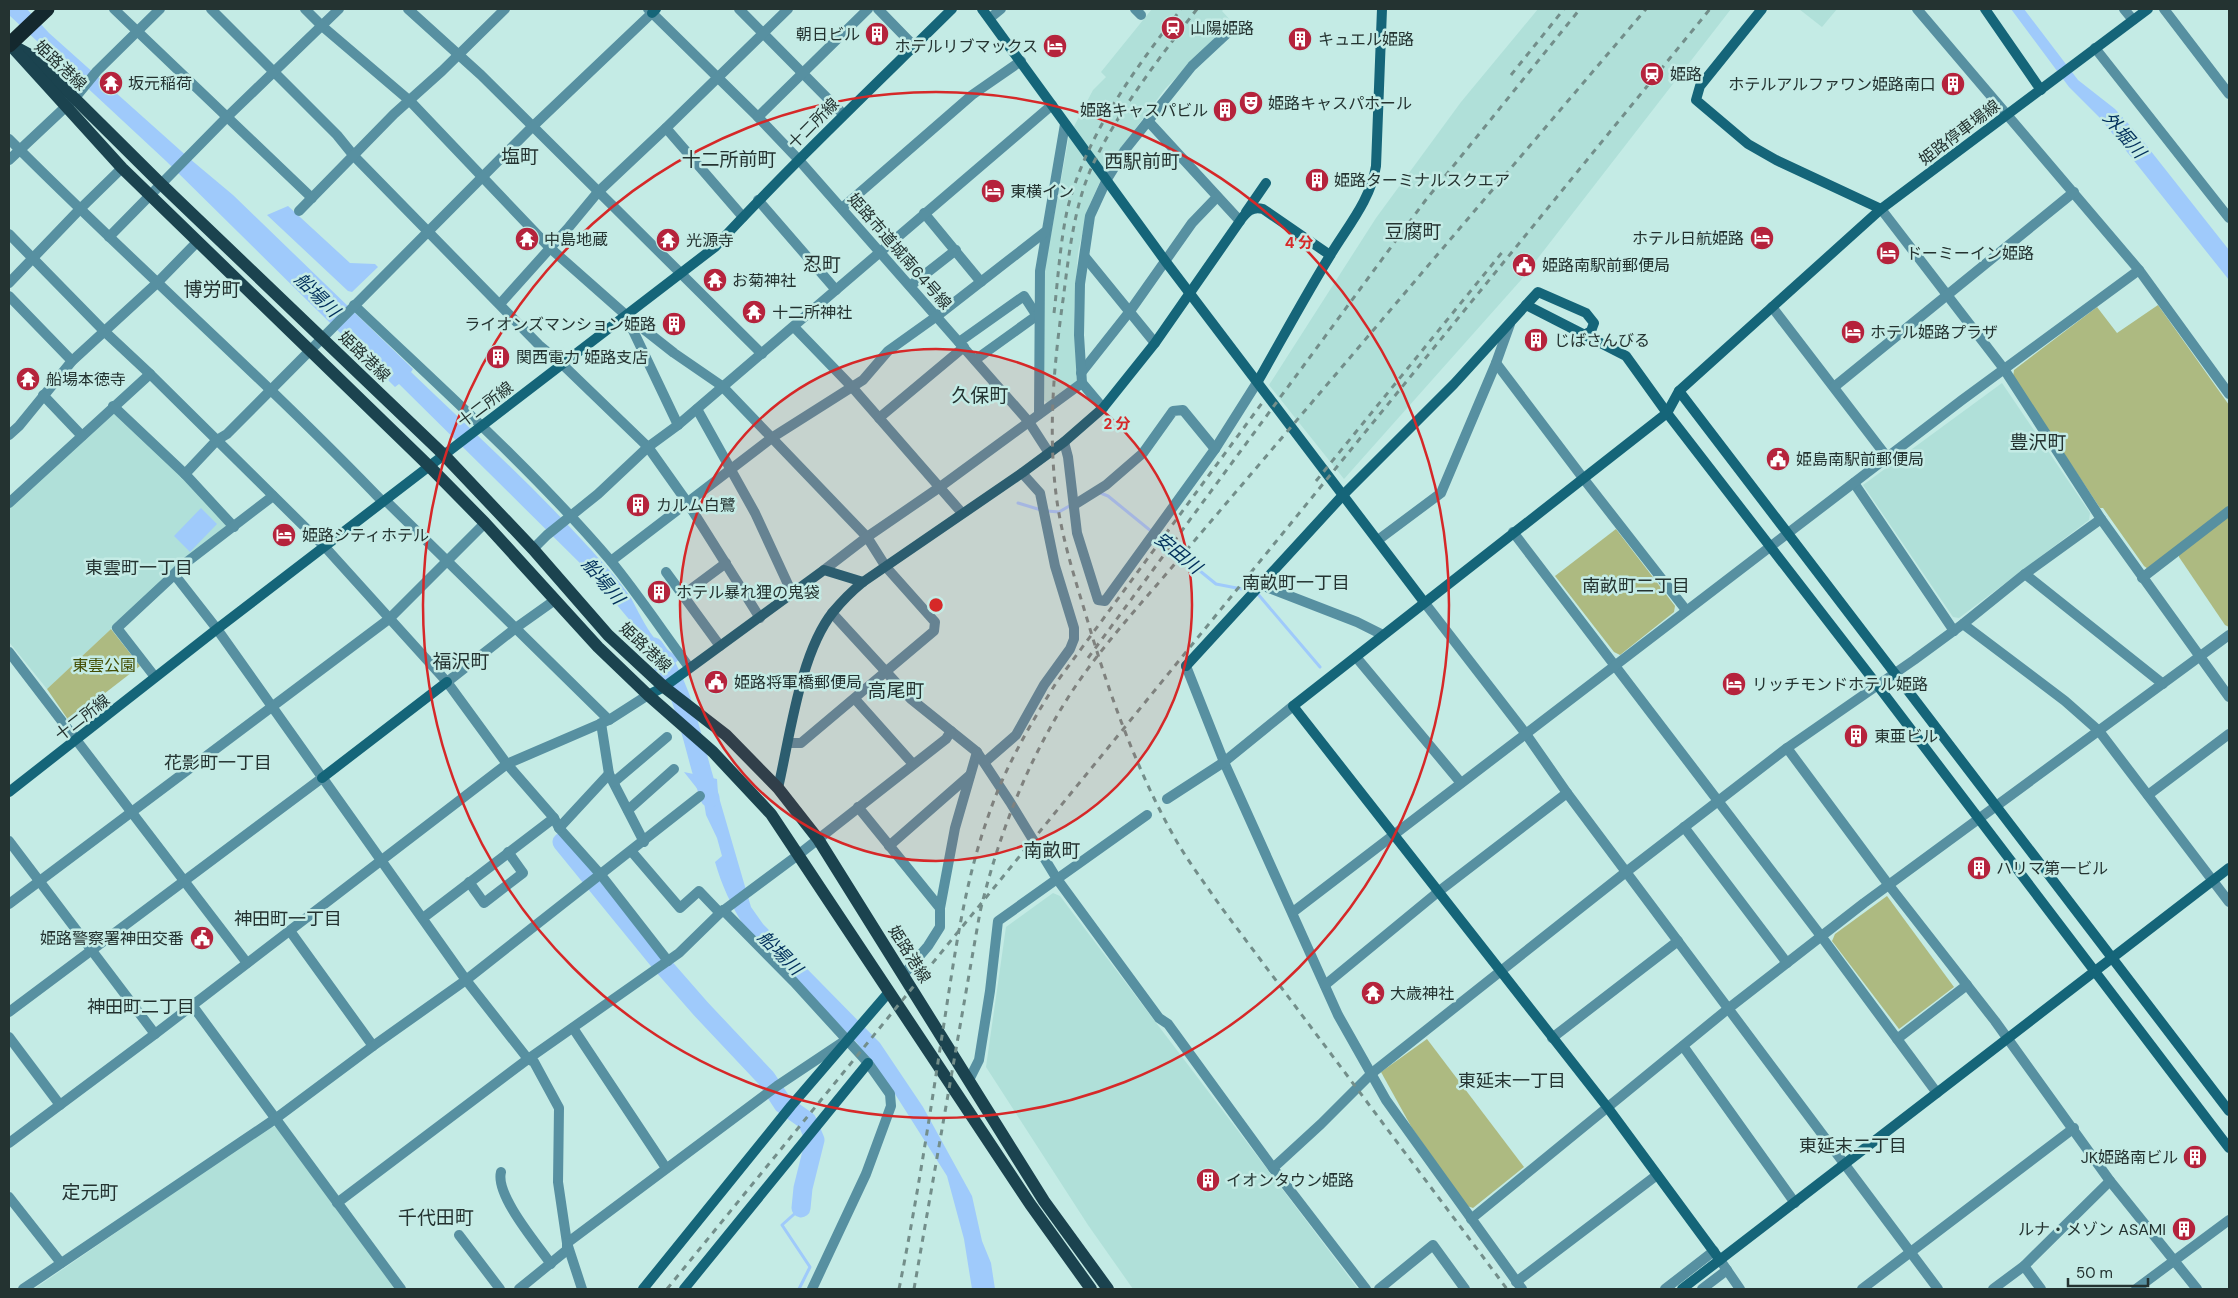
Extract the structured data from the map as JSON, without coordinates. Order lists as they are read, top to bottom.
{
  "streets": {
    "main road": ["姫路港線"],
    "street": ["十二所線", "姫路停車場線", "姫路市道城南64号線"]
  },
  "crossings": [
    ["姫路港線", "十二所線"],
    ["十二所線", "姫路市道城南64号線"]
  ],
  "districts": [
    "塩町",
    "十二所前町",
    "西駅前町",
    "豆腐町",
    "忍町",
    "博労町",
    "久保町",
    "豊沢町",
    "東雲町一丁目",
    "南畝町一丁目",
    "南畝町二丁目",
    "福沢町",
    "高尾町",
    "花影町一丁目",
    "南畝町",
    "神田町一丁目",
    "神田町二丁目",
    "東延末一丁目",
    "東延末二丁目",
    "定元町",
    "千代田町"
  ],
  "water": ["外堀川", "船場川", "安田川"],
  "parks": ["東雲公園"],
  "places": {
    "station": ["山陽姫路", "姫路"],
    "building": [
      "朝日ビル",
      "キュエル姫路",
      "ホテルアルファワン姫路南口",
      "姫路キャスパビル",
      "姫路ターミナルスクエア",
      "ライオンズマンション姫路",
      "じばさんびる",
      "関西電力 姫路支店",
      "カルム白鷺",
      "ホテル暴れ狸の鬼袋",
      "東亜ビル",
      "ハリマ第一ビル",
      "JK姫路南ビル",
      "イオンタウン姫路",
      "ルナ・メゾン ASAMI"
    ],
    "hotel": [
      "ホテルリブマックス",
      "東横イン",
      "ホテル日航姫路",
      "ドーミーイン姫路",
      "ホテル姫路プラザ",
      "姫路シティホテル",
      "リッチモンドホテル姫路"
    ],
    "temple": [
      "坂元稲荷",
      "中島地蔵",
      "光源寺",
      "お菊神社",
      "十二所神社",
      "船場本徳寺",
      "大歳神社"
    ],
    "theatre": ["姫路キャスパホール"],
    "public building": [
      "姫路南駅前郵便局",
      "姫島南駅前郵便局",
      "姫路将軍橋郵便局",
      "姫路警察署神田交番"
    ]
  },
  "scale_bar": "50 m",
  "rings": ["4 分", "2 分"]
}
